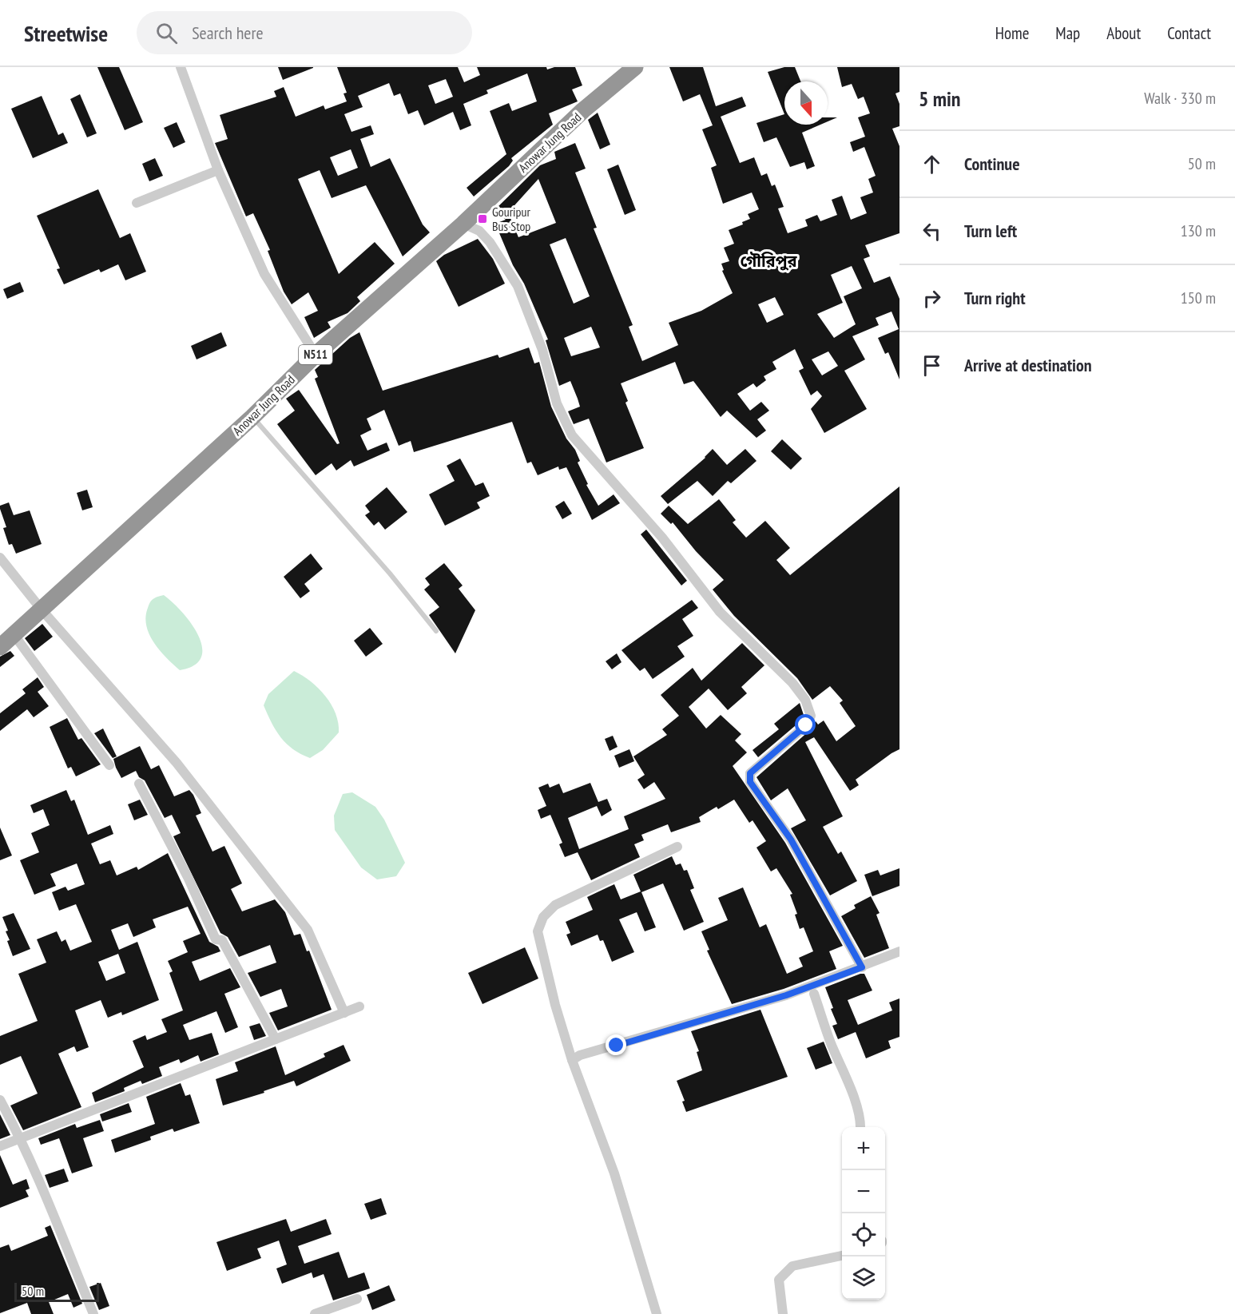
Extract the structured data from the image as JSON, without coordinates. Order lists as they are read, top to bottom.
{
  "streets": {
    "highway": ["Anowar Jung Road", "N511"]
  },
  "districts": ["গৌরিপুর"],
  "places": {
    "transit": ["Gouripur Bus Stop"]
  },
  "scale_bar": "50 m",
  "north": "bottom",
  "page": {
    "header": "Streetwise",
    "search": "Search here",
    "nav": [
      "Home",
      "Map",
      "About",
      "Contact"
    ],
    "heading": ["5 min", "Walk · 330 m"],
    "list": [
      ["Continue", "50 m"],
      ["Turn left", "130 m"],
      ["Turn right", "150 m"],
      "Arrive at destination"
    ],
    "map_buttons": ["+", "−"],
    "scale": "50 m"
  }
}
